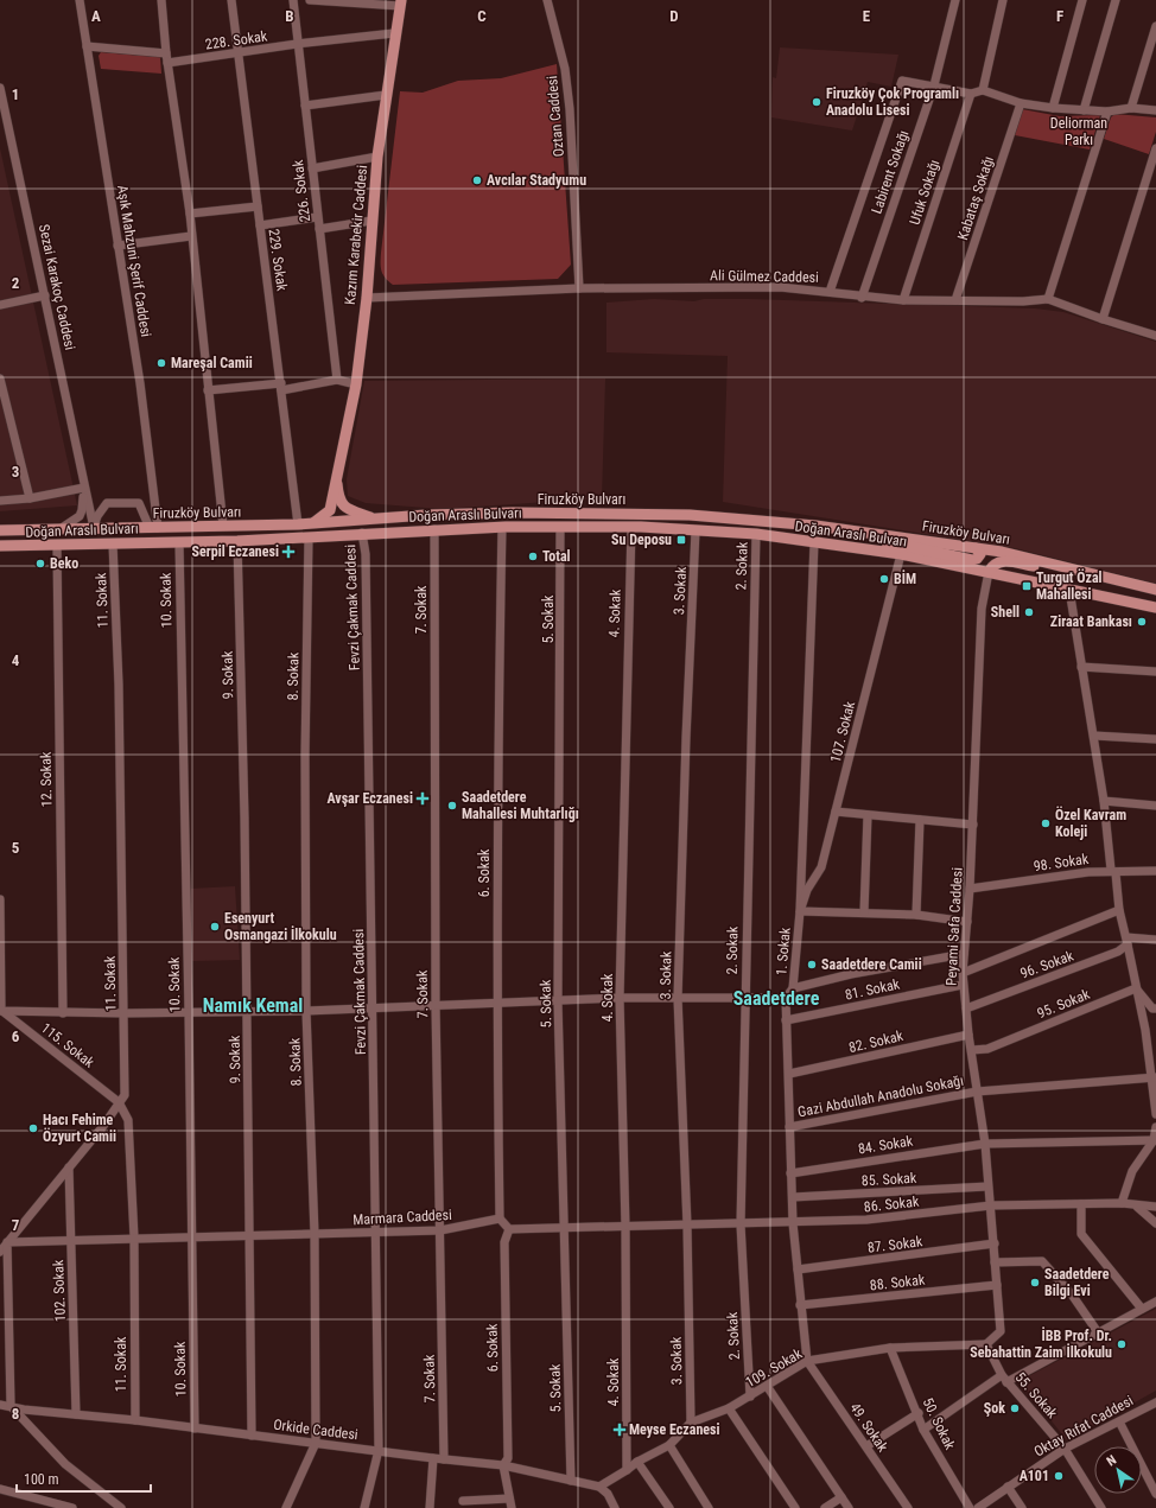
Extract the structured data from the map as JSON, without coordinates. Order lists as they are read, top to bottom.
{
  "streets": {
    "main road": ["Kazım Karabekir Caddesi", "Firuzköy Bulvarı", "Doğan Araslı Bulvarı"],
    "street": [
      "228. Sokak",
      "Oztan Caddesi",
      "Labirent Sokağı",
      "226. Sokak",
      "Ufuk Sokağı",
      "Kabataş Sokağı",
      "229. Sokak",
      "Aşık Mahzuni Şerif Caddesi",
      "Ali Gülmez Caddesi",
      "Sezai Karakoç Caddesi",
      "2. Sokak",
      "3. Sokak",
      "11. Sokak",
      "10. Sokak",
      "Fevzi Çakmak Caddesi",
      "7. Sokak",
      "4. Sokak",
      "5. Sokak",
      "9. Sokak",
      "8. Sokak",
      "107. Sokak",
      "12. Sokak",
      "98. Sokak",
      "6. Sokak",
      "Peyami Safa Caddesi",
      "1. Sokak",
      "96. Sokak",
      "81. Sokak",
      "95. Sokak",
      "82. Sokak",
      "115. Sokak",
      "Gazi Abdullah Anadolu Sokağı",
      "84. Sokak",
      "85. Sokak",
      "86. Sokak",
      "Marmara Caddesi",
      "87. Sokak",
      "88. Sokak",
      "102. Sokak",
      "109. Sokak",
      "55. Sokak",
      "50. Sokak",
      "Oktay Rıfat Caddesi",
      "49. Sokak",
      "Orkide Caddesi"
    ]
  },
  "crossings": [
    ["228. Sokak", "226. Sokak"],
    ["228. Sokak", "Kazım Karabekir Caddesi"],
    ["228. Sokak", "229. Sokak"],
    ["Oztan Caddesi", "Ali Gülmez Caddesi"],
    ["Labirent Sokağı", "Ali Gülmez Caddesi"],
    ["Ufuk Sokağı", "Ali Gülmez Caddesi"],
    ["Kabataş Sokağı", "Ali Gülmez Caddesi"],
    ["Kazım Karabekir Caddesi", "Ali Gülmez Caddesi"],
    ["Kazım Karabekir Caddesi", "Firuzköy Bulvarı"],
    ["229. Sokak", "Firuzköy Bulvarı"],
    ["Aşık Mahzuni Şerif Caddesi", "Firuzköy Bulvarı"],
    ["Sezai Karakoç Caddesi", "Firuzköy Bulvarı"],
    ["Doğan Araslı Bulvarı", "2. Sokak"],
    ["Doğan Araslı Bulvarı", "3. Sokak"],
    ["Doğan Araslı Bulvarı", "11. Sokak"],
    ["Doğan Araslı Bulvarı", "10. Sokak"],
    ["Doğan Araslı Bulvarı", "Fevzi Çakmak Caddesi"],
    ["Doğan Araslı Bulvarı", "7. Sokak"],
    ["Doğan Araslı Bulvarı", "4. Sokak"],
    ["Doğan Araslı Bulvarı", "5. Sokak"],
    ["Doğan Araslı Bulvarı", "9. Sokak"],
    ["Doğan Araslı Bulvarı", "8. Sokak"],
    ["Doğan Araslı Bulvarı", "107. Sokak"],
    ["Doğan Araslı Bulvarı", "12. Sokak"],
    ["Doğan Araslı Bulvarı", "6. Sokak"],
    ["Doğan Araslı Bulvarı", "Peyami Safa Caddesi"],
    ["Doğan Araslı Bulvarı", "1. Sokak"],
    ["2. Sokak", "109. Sokak"],
    ["3. Sokak", "109. Sokak"],
    ["11. Sokak", "115. Sokak"],
    ["11. Sokak", "Marmara Caddesi"],
    ["11. Sokak", "Orkide Caddesi"],
    ["10. Sokak", "Marmara Caddesi"],
    ["10. Sokak", "Orkide Caddesi"],
    ["Fevzi Çakmak Caddesi", "Marmara Caddesi"],
    ["Fevzi Çakmak Caddesi", "Orkide Caddesi"],
    ["7. Sokak", "Marmara Caddesi"],
    ["7. Sokak", "Orkide Caddesi"],
    ["4. Sokak", "109. Sokak"],
    ["5. Sokak", "Orkide Caddesi"],
    ["9. Sokak", "Marmara Caddesi"],
    ["9. Sokak", "Orkide Caddesi"],
    ["8. Sokak", "Marmara Caddesi"],
    ["8. Sokak", "Orkide Caddesi"],
    ["107. Sokak", "1. Sokak"],
    ["98. Sokak", "Peyami Safa Caddesi"],
    ["6. Sokak", "Marmara Caddesi"],
    ["6. Sokak", "Orkide Caddesi"],
    ["Peyami Safa Caddesi", "96. Sokak"],
    ["Peyami Safa Caddesi", "81. Sokak"],
    ["Peyami Safa Caddesi", "95. Sokak"],
    ["Peyami Safa Caddesi", "82. Sokak"],
    ["Peyami Safa Caddesi", "Gazi Abdullah Anadolu Sokağı"],
    ["Peyami Safa Caddesi", "84. Sokak"],
    ["Peyami Safa Caddesi", "85. Sokak"],
    ["Peyami Safa Caddesi", "86. Sokak"],
    ["Peyami Safa Caddesi", "87. Sokak"],
    ["Peyami Safa Caddesi", "88. Sokak"],
    ["Peyami Safa Caddesi", "109. Sokak"],
    ["Peyami Safa Caddesi", "55. Sokak"],
    ["Marmara Caddesi", "102. Sokak"],
    ["102. Sokak", "Orkide Caddesi"],
    ["109. Sokak", "55. Sokak"],
    ["109. Sokak", "50. Sokak"],
    ["109. Sokak", "49. Sokak"],
    ["109. Sokak", "Orkide Caddesi"],
    ["55. Sokak", "Oktay Rıfat Caddesi"]
  ],
  "districts": ["Saadetdere", "Namık Kemal"],
  "parks": ["Deliorman Parkı"],
  "places": {
    "other": [
      "Firuzköy Çok Programlı Anadolu Lisesi",
      "Avcılar Stadyumu",
      "Mareşal Camii",
      "Total",
      "Beko",
      "BİM",
      "Shell",
      "Ziraat Bankası",
      "Saadetdere Mahallesi Muhtarlığı",
      "Özel Kavram Koleji",
      "Esenyurt Osmangazi İlkokulu",
      "Saadetdere Camii",
      "Hacı Fehime Özyurt Camii",
      "Saadetdere Bilgi Evi",
      "İBB Prof. Dr. Sebahattin Zaim İlkokulu",
      "Şok",
      "A101"
    ],
    "transit": ["Su Deposu", "Turgut Özal Mahallesi"],
    "health": ["Serpil Eczanesi", "Avşar Eczanesi", "Meyse Eczanesi"]
  },
  "scale_bar": "100 m",
  "north": "top left",
  "grid": {
    "columns": [
      "A",
      "B",
      "C",
      "D",
      "E",
      "F"
    ],
    "rows": [
      "1",
      "2",
      "3",
      "4",
      "5",
      "6",
      "7",
      "8"
    ]
  }
}
